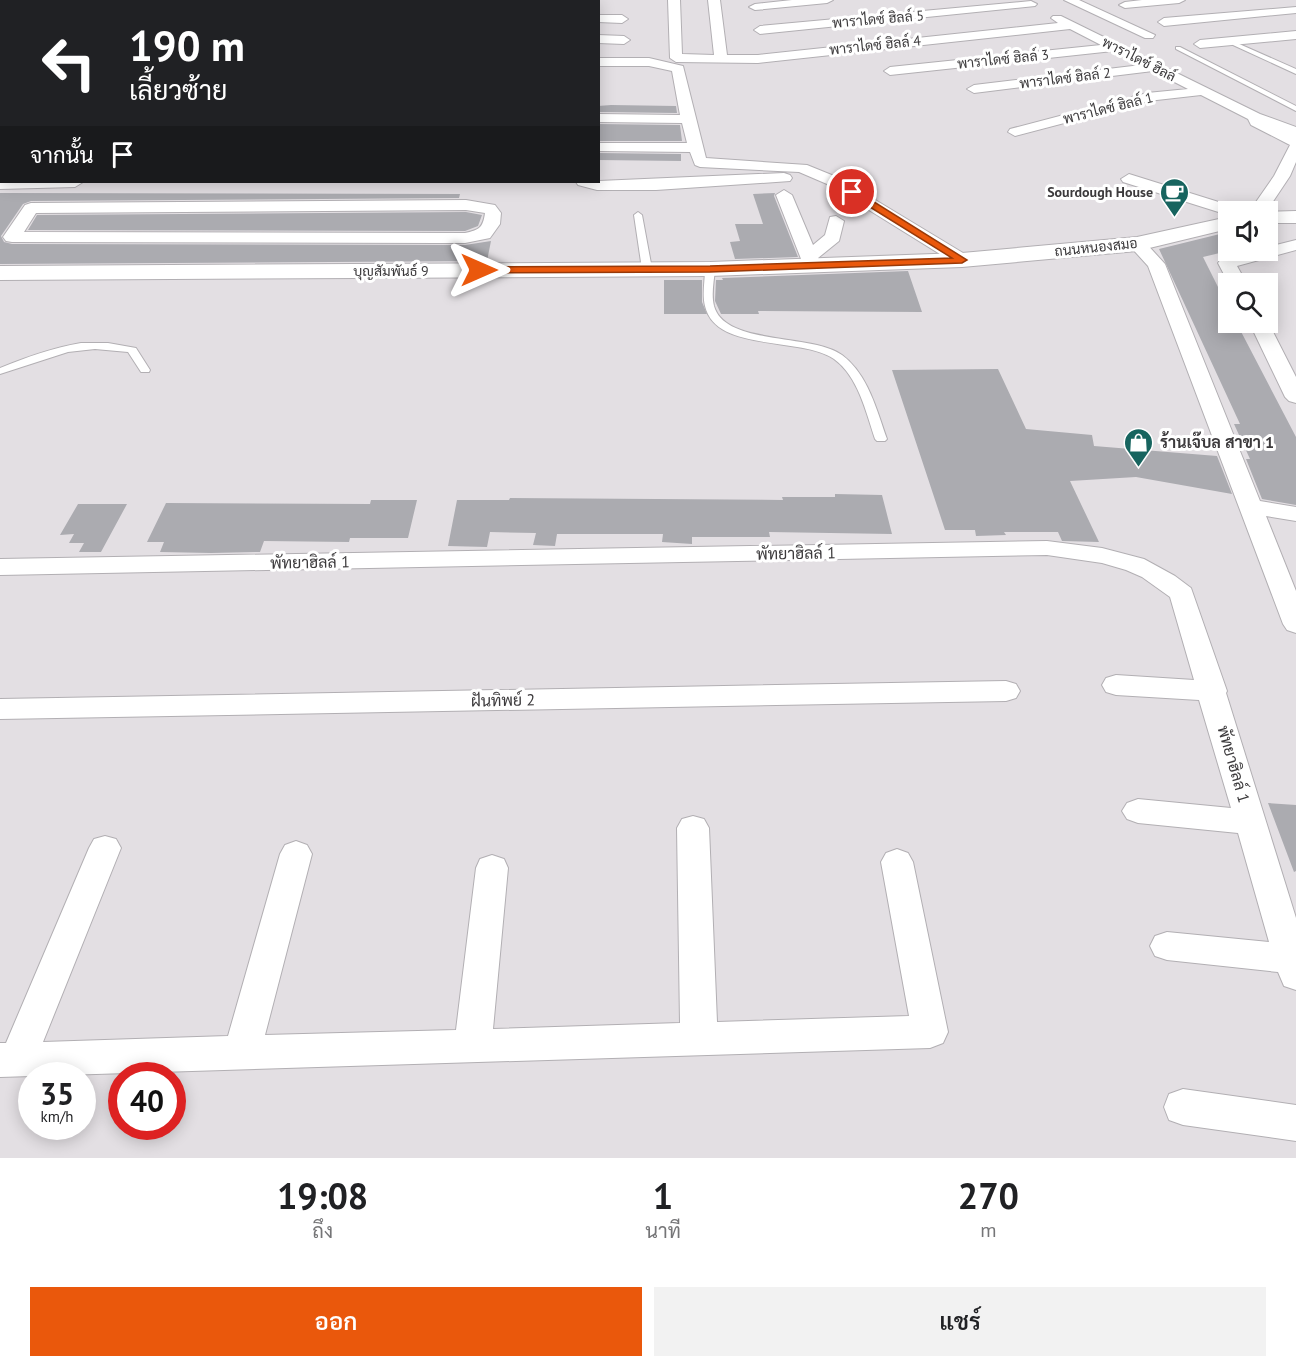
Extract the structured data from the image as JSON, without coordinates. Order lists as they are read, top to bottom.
{
  "streets": {
    "street": [
      "พาราไดซ์ ฮิลล์ 5",
      "พาราไดซ์ ฮิลล์ 4",
      "พาราไดซ์ ฮิลล์ 3",
      "พาราไดซ์ ฮิลล์",
      "พาราไดซ์ ฮิลล์ 2",
      "พาราไดซ์ ฮิลล์ 1",
      "ถนนหนองสมอ",
      "บุญสัมพันธ์ 9",
      "พัทยาฮิลล์ 1",
      "ฝันทิพย์ 2"
    ]
  },
  "crossings": [
    ["พาราไดซ์ ฮิลล์ 5", "พาราไดซ์ ฮิลล์ 4"],
    ["พาราไดซ์ ฮิลล์ 5", "พาราไดซ์ ฮิลล์"],
    ["พาราไดซ์ ฮิลล์ 4", "พาราไดซ์ ฮิลล์"],
    ["พาราไดซ์ ฮิลล์ 3", "พาราไดซ์ ฮิลล์"],
    ["พาราไดซ์ ฮิลล์", "พาราไดซ์ ฮิลล์ 2"],
    ["พาราไดซ์ ฮิลล์", "พาราไดซ์ ฮิลล์ 1"],
    ["ถนนหนองสมอ", "บุญสัมพันธ์ 9"]
  ],
  "places": {
    "cafe": ["Sourdough House"],
    "shop": ["ร้านเจ๊บล สาขา 1"]
  },
  "page": {
    "turn": ["190 m", "เลี้ยวซ้าย"],
    "then": "จากนั้น",
    "speed": "35 km/h",
    "limit": "40",
    "eta": [
      "19:08",
      "ถึง",
      "1",
      "นาที",
      "270",
      "m"
    ],
    "buttons": ["ออก", "แชร์"]
  }
}
